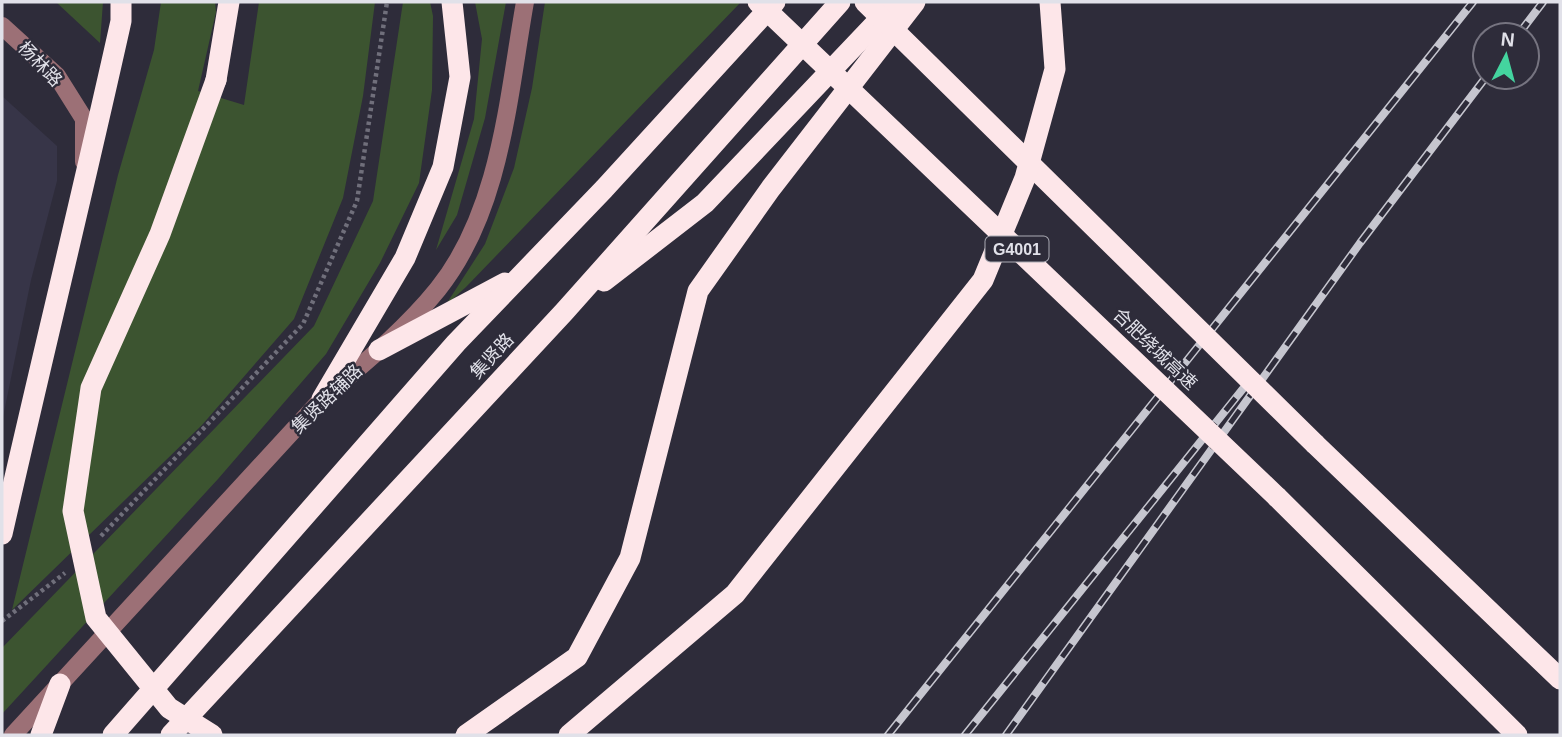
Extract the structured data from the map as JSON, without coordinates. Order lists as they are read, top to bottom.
{
  "streets": {
    "highway": ["G4001", "合肥绕城高速", "集贤路"],
    "street": ["杨林路", "集贤路辅路"]
  },
  "north": "top"
}
